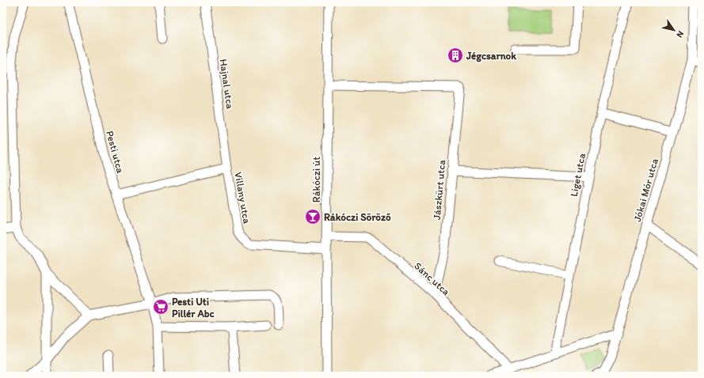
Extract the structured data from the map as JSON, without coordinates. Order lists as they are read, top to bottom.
{
  "streets": {
    "street": [
      "Hajnal utca",
      "Pesti utca",
      "Liget utca",
      "Rákóczi út",
      "Jászkürt utca",
      "Jókai Mór utca",
      "Villany utca",
      "Sánc utca"
    ]
  },
  "crossings": [
    ["Hajnal utca", "Villany utca"],
    ["Pesti utca", "Villany utca"],
    ["Rákóczi út", "Jászkürt utca"],
    ["Rákóczi út", "Villany utca"],
    ["Rákóczi út", "Sánc utca"],
    ["Jászkürt utca", "Sánc utca"]
  ],
  "places": {
    "building": ["Jégcsarnok"],
    "bar": ["Rákóczi Söröző"],
    "supermarket": ["Pesti Uti Pillér Abc"]
  },
  "north": "bottom right"
}
